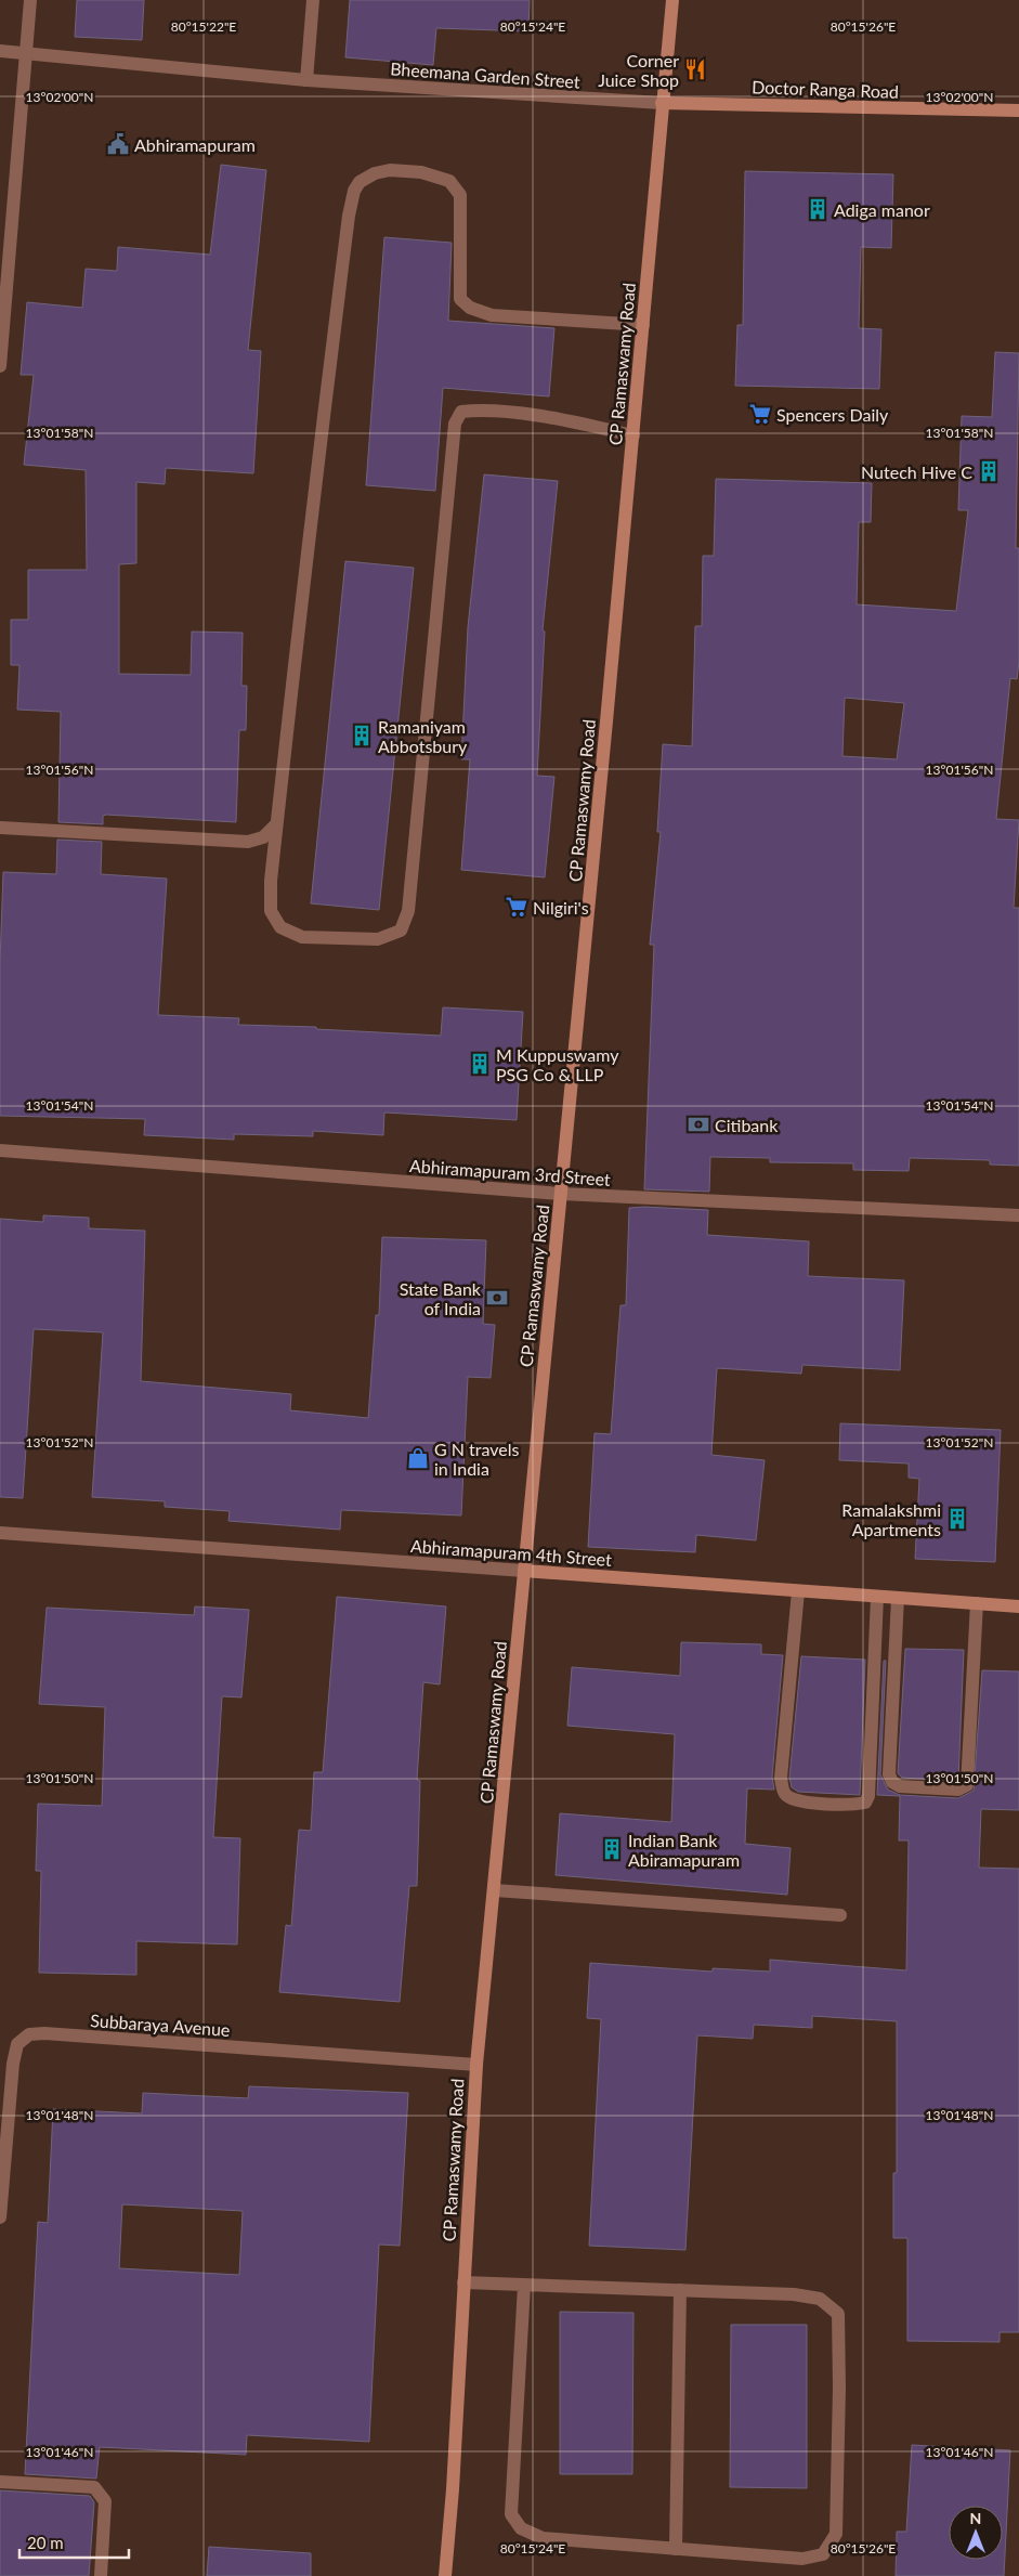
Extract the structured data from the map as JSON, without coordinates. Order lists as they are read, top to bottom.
{
  "streets": {
    "main road": ["Doctor Ranga Road", "CP Ramaswamy Road", "Abhiramapuram 4th Street"],
    "street": ["Bheemana Garden Street", "Abhiramapuram 3rd Street", "Subbaraya Avenue"]
  },
  "crossings": [
    ["Bheemana Garden Street", "Doctor Ranga Road"],
    ["Bheemana Garden Street", "CP Ramaswamy Road"],
    ["Doctor Ranga Road", "CP Ramaswamy Road"],
    ["CP Ramaswamy Road", "Abhiramapuram 3rd Street"],
    ["CP Ramaswamy Road", "Abhiramapuram 4th Street"],
    ["CP Ramaswamy Road", "Subbaraya Avenue"]
  ],
  "places": {
    "restaurant": ["Corner Juice Shop"],
    "public building": ["Abhiramapuram"],
    "building": [
      "Adiga manor",
      "Nutech Hive C",
      "Ramaniyam Abbotsbury",
      "M Kuppuswamy PSG Co & LLP",
      "Ramalakshmi Apartments",
      "Indian Bank Abiramapuram"
    ],
    "supermarket": ["Spencers Daily", "Nilgiri's"],
    "bank": ["Citibank", "State Bank of India"],
    "shop": ["G N travels in India"]
  },
  "scale_bar": "20 m",
  "north": "top",
  "coordinates": [
    "80°15'22\"E",
    "80°15'24\"E",
    "80°15'26\"E",
    "13°02'00\"N",
    "13°01'58\"N",
    "13°01'56\"N",
    "13°01'54\"N",
    "13°01'52\"N",
    "13°01'50\"N",
    "13°01'48\"N",
    "13°01'46\"N"
  ]
}
